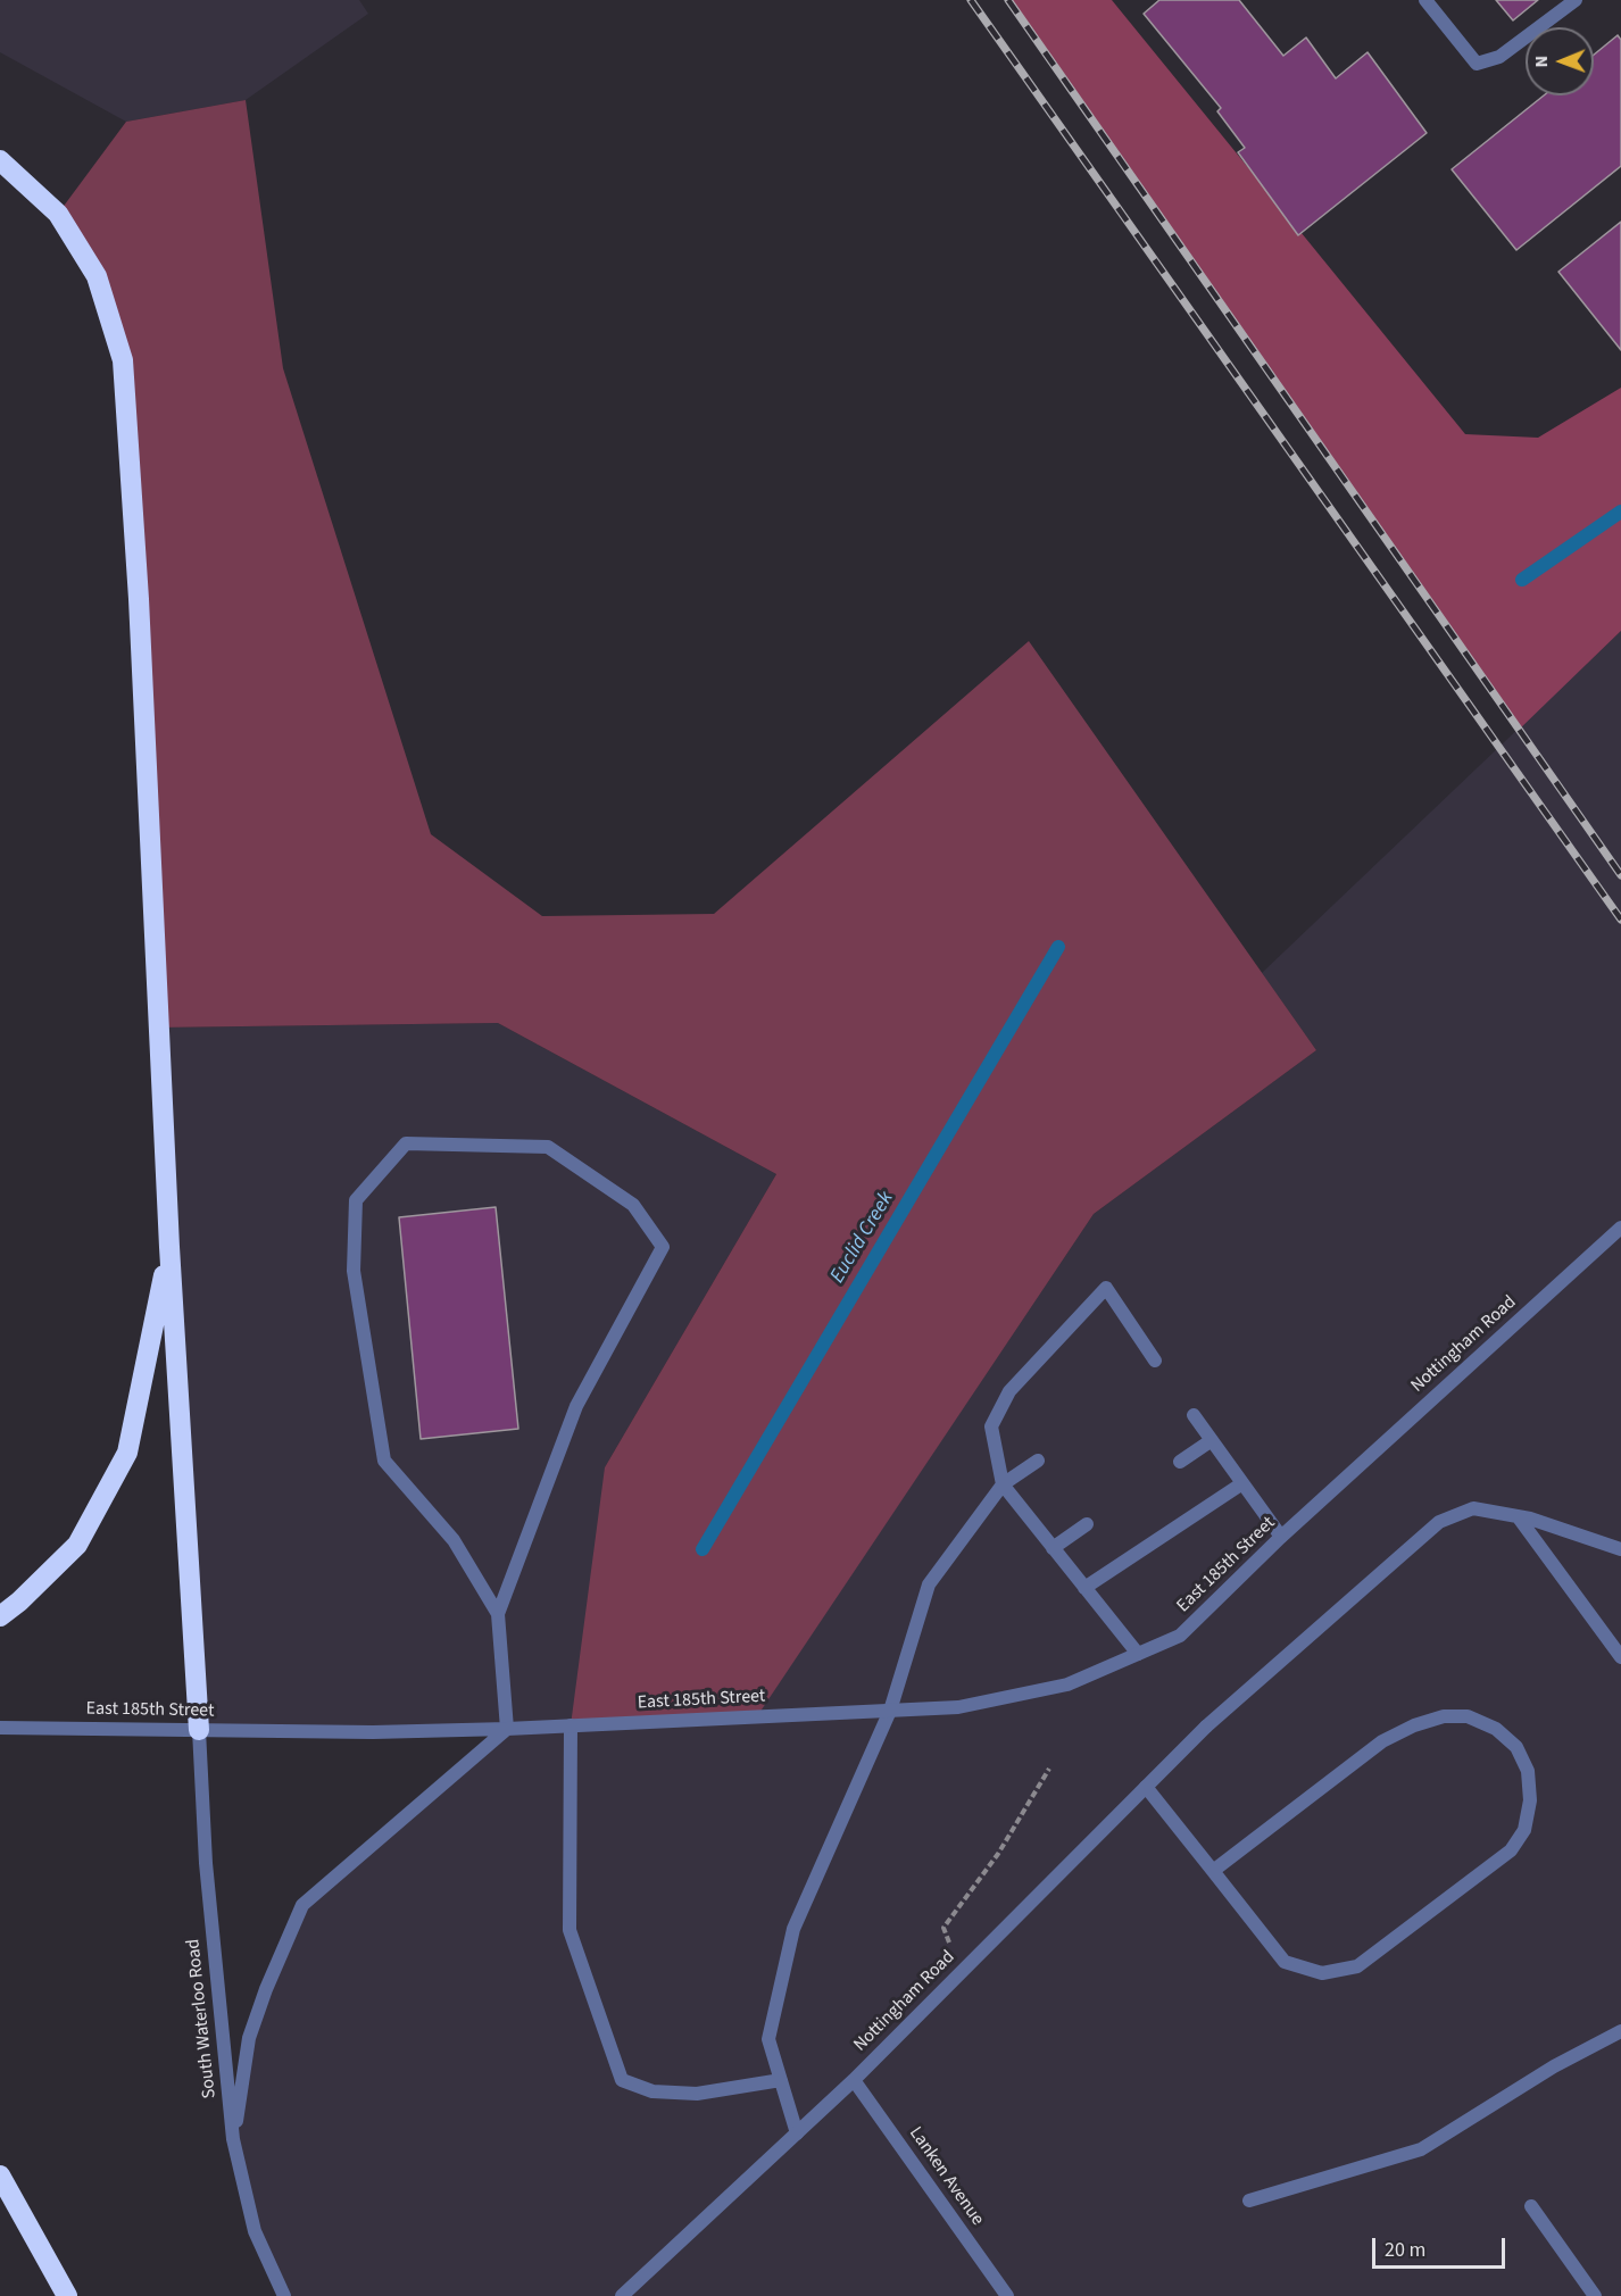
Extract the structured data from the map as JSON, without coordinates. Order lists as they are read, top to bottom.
{
  "streets": {
    "street": [
      "Nottingham Road",
      "East 185th Street",
      "South Waterloo Road",
      "Lanken Avenue"
    ]
  },
  "crossings": [
    ["Nottingham Road", "East 185th Street"],
    ["Nottingham Road", "Lanken Avenue"],
    ["East 185th Street", "South Waterloo Road"]
  ],
  "water": ["Euclid Creek"],
  "scale_bar": "20 m",
  "north": "left"
}
